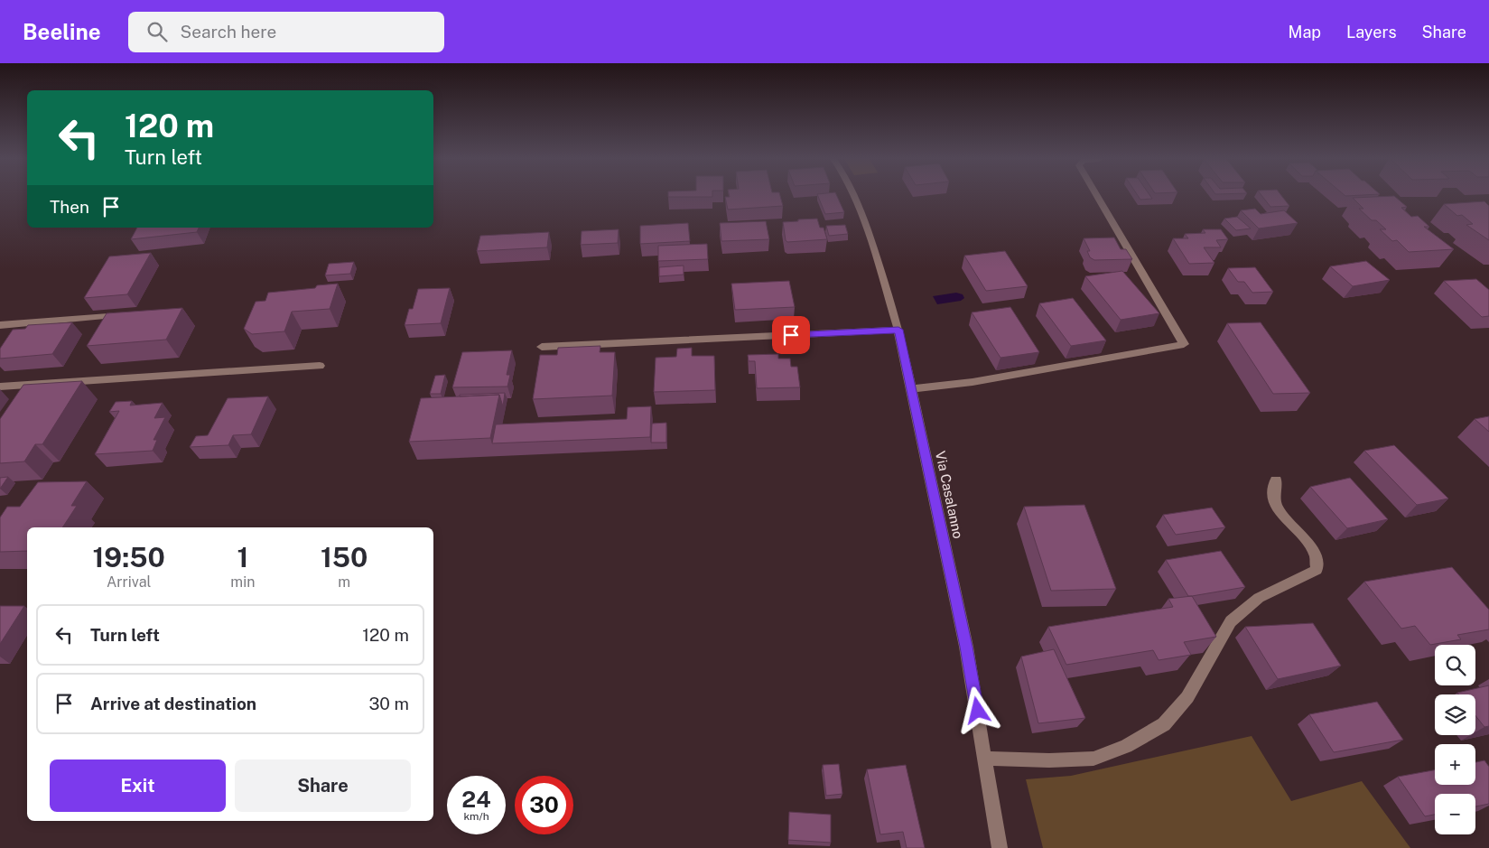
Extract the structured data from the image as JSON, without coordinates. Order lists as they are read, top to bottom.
{
  "streets": {
    "street": ["Via Casalanno"]
  },
  "page": {
    "header": "Beeline",
    "search": "Search here",
    "nav": ["Map", "Layers", "Share"],
    "turn": ["120 m", "Turn left"],
    "then": "Then",
    "eta": [
      "19:50",
      "Arrival",
      "1",
      "min",
      "150",
      "m"
    ],
    "list": [
      {
        "name": "Turn left",
        "value": "120 m"
      },
      {
        "name": "Arrive at destination",
        "value": "30 m"
      }
    ],
    "map_buttons": ["+", "−"],
    "buttons": ["Exit", "Share"],
    "speed": "24 km/h",
    "limit": "30"
  }
}
